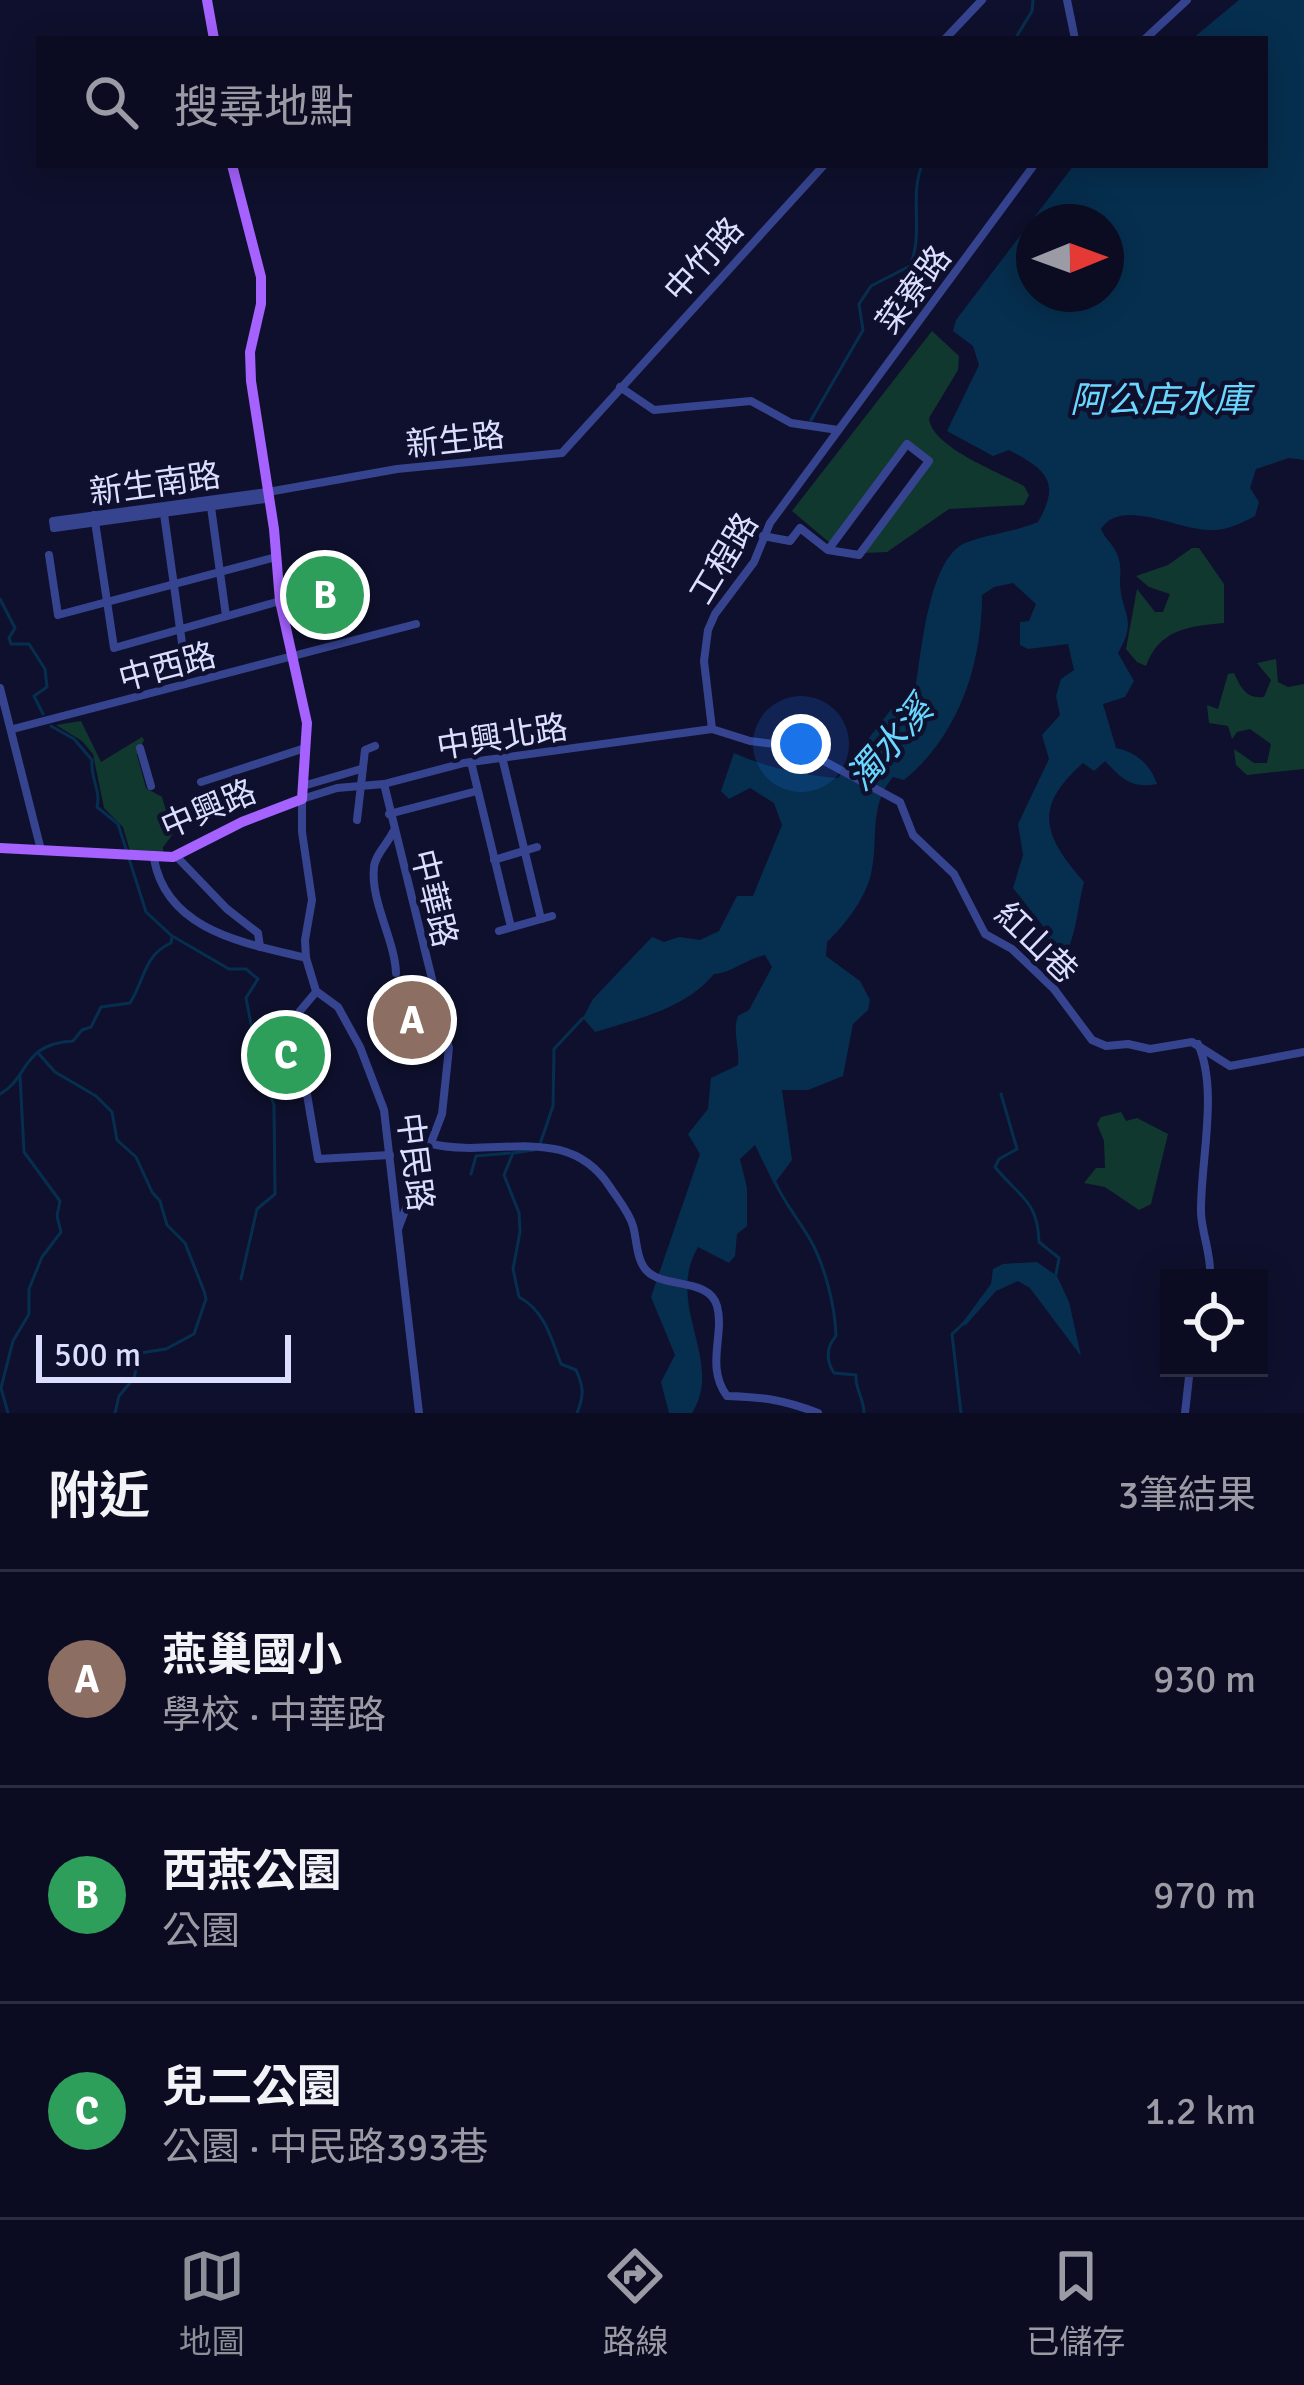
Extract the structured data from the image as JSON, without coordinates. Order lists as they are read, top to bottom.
{
  "streets": {
    "main road": ["中興路", "中民路"],
    "street": [
      "中竹路",
      "菜寮路",
      "新生路",
      "新生南路",
      "工程路",
      "中西路",
      "中興北路",
      "中華路",
      "紅山巷"
    ]
  },
  "crossings": [
    ["中竹路", "新生路"],
    ["菜寮路", "工程路"],
    ["新生路", "新生南路"],
    ["新生路", "中民路"],
    ["新生南路", "中民路"],
    ["工程路", "中興北路"],
    ["工程路", "紅山巷"],
    ["中西路", "中民路"],
    ["中興北路", "中興路"],
    ["中興北路", "中華路"],
    ["中興北路", "紅山巷"],
    ["中興北路", "中民路"],
    ["中興路", "中民路"],
    ["中華路", "中民路"]
  ],
  "water": ["阿公店水庫", "濁水溪"],
  "scale_bar": "500 m",
  "north": "right",
  "page": {
    "search": "搜尋地點",
    "pins": ["B", "A", "C"],
    "scale": "500 m",
    "heading": ["附近", "3筆結果"],
    "list": [
      {
        "mark": "A",
        "name": "燕巢國小",
        "note": "學校 · 中華路",
        "value": "930 m"
      },
      {
        "mark": "B",
        "name": "西燕公園",
        "note": "公園",
        "value": "970 m"
      },
      {
        "mark": "C",
        "name": "兒二公園",
        "note": "公園 · 中民路393巷",
        "value": "1.2 km"
      }
    ],
    "nav": ["地圖", "路線", "已儲存"]
  }
}
